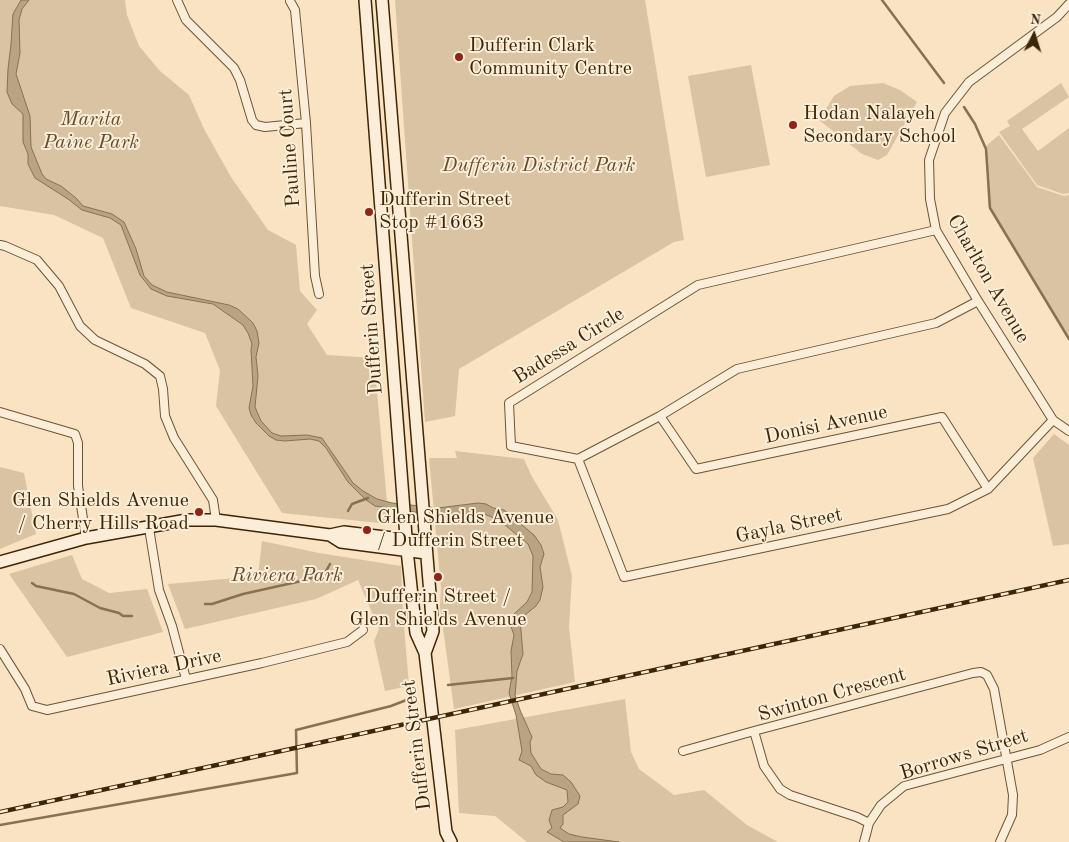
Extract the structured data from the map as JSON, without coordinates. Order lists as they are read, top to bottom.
{
  "streets": {
    "main road": ["Dufferin Street"],
    "street": [
      "Pauline Court",
      "Charlton Avenue",
      "Badessa Circle",
      "Donisi Avenue",
      "Gayla Street",
      "Riviera Drive",
      "Swinton Crescent",
      "Borrows Street"
    ]
  },
  "crossings": [
    ["Charlton Avenue", "Badessa Circle"],
    ["Charlton Avenue", "Gayla Street"],
    ["Badessa Circle", "Gayla Street"],
    ["Donisi Avenue", "Gayla Street"],
    ["Swinton Crescent", "Borrows Street"]
  ],
  "parks": ["Marita Paine Park", "Dufferin District Park", "Riviera Park"],
  "places": [
    "Dufferin Clark Community Centre",
    "Hodan Nalayeh Secondary School",
    "Dufferin Street Stop #1663",
    "Glen Shields Avenue / Cherry Hills Road",
    "Glen Shields Avenue / Dufferin Street",
    "Dufferin Street / Glen Shields Avenue"
  ],
  "north": "top"
}
